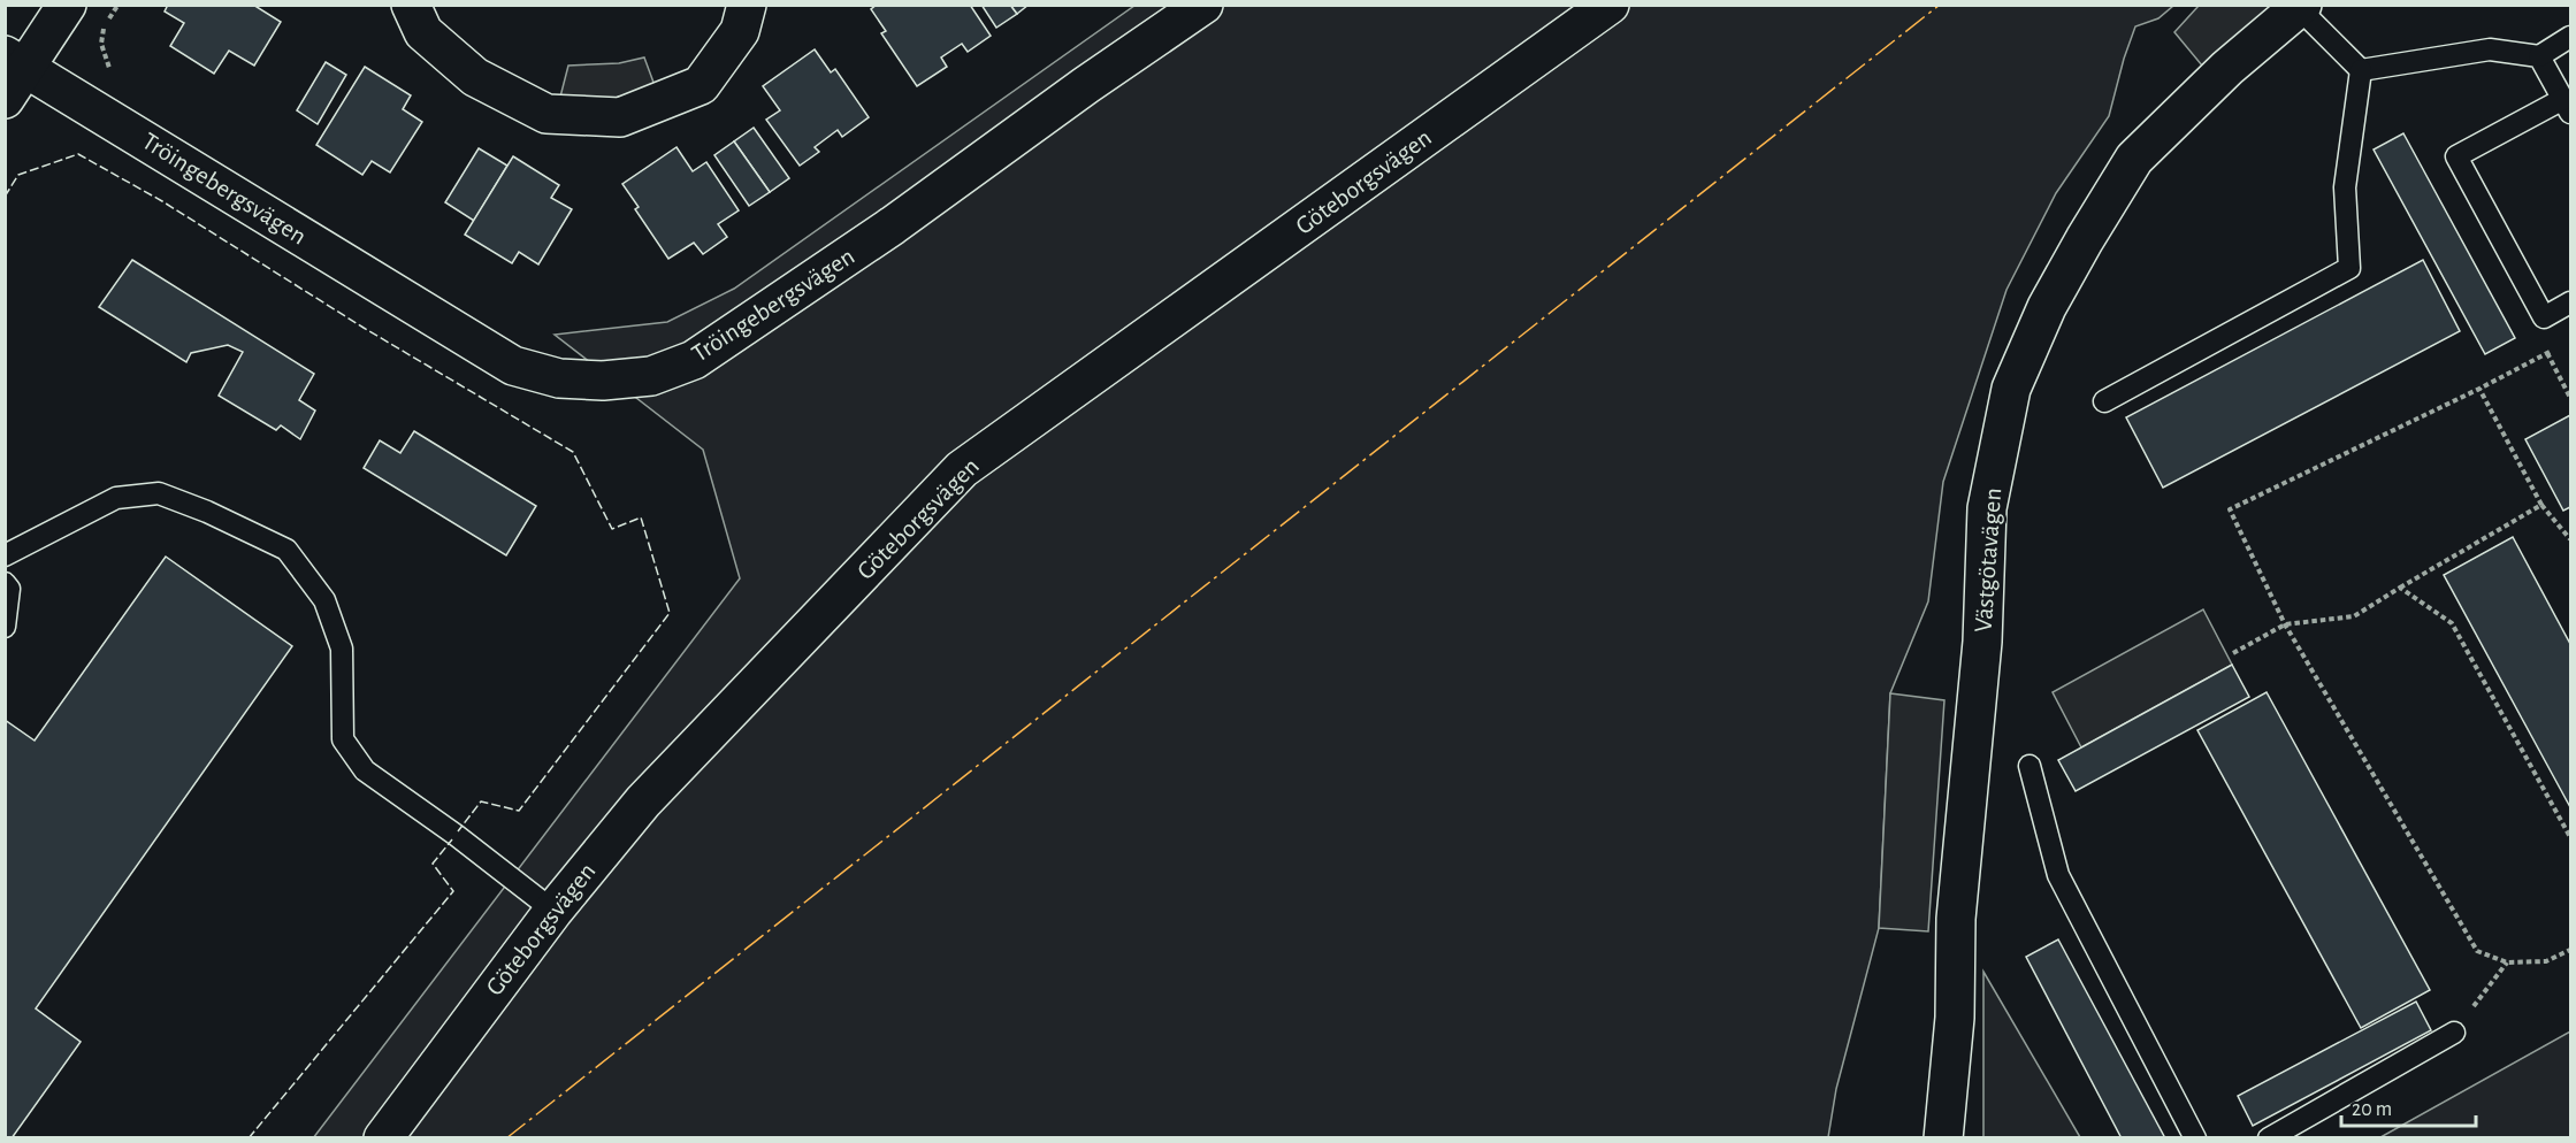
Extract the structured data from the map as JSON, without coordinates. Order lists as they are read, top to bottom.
{
  "streets": {
    "street": ["Göteborgsvägen", "Tröingebergsvägen", "Västgötavägen"]
  },
  "scale_bar": "20 m"
}
